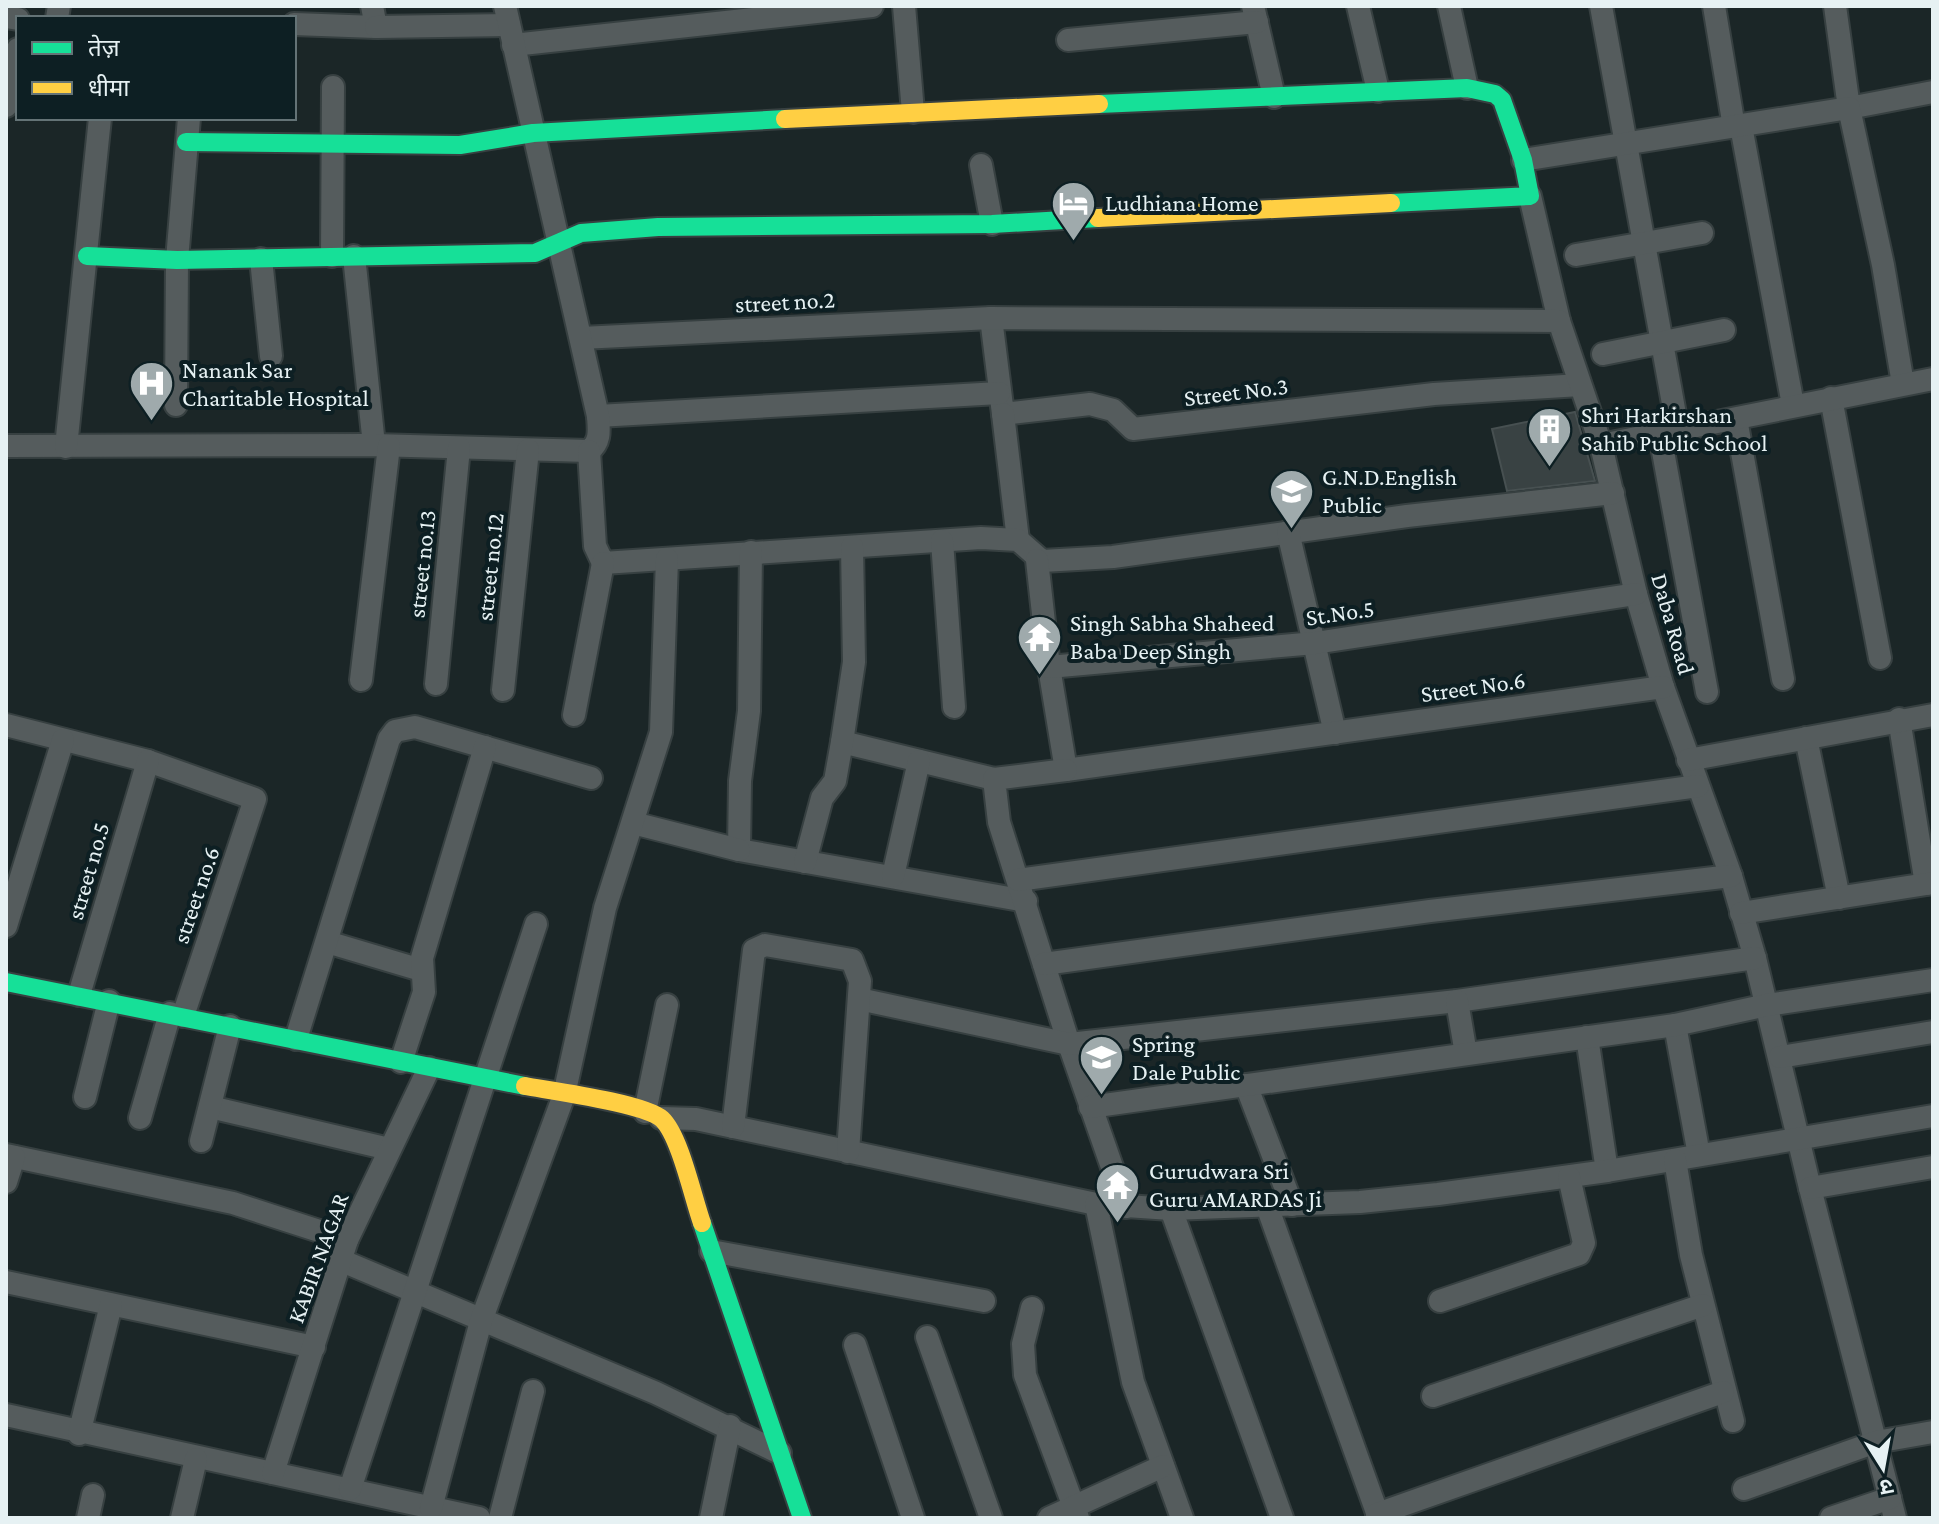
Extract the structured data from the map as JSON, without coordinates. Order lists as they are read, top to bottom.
{
  "streets": {
    "street": [
      "street no.2",
      "Street No.3",
      "street no.13",
      "street no.12",
      "St.No.5",
      "Daba Road",
      "Street No.6",
      "street no.5",
      "street no.6",
      "KABIR NAGAR"
    ]
  },
  "crossings": [
    ["street no.2", "Daba Road"],
    ["Street No.3", "Daba Road"],
    ["St.No.5", "Daba Road"],
    ["Daba Road", "Street No.6"],
    ["street no.5", "street no.6"]
  ],
  "places": {
    "hotel": ["Ludhiana Home"],
    "hospital": ["Nanank Sar Charitable Hospital"],
    "building": ["Shri Harkirshan Sahib Public School"],
    "school or university": ["G.N.D.English Public", "Spring Dale Public"],
    "temple": ["Singh Sabha Shaheed Baba Deep Singh", "Gurudwara Sri Guru AMARDAS Ji"]
  },
  "legend": ["तेज़", "धीमा"],
  "north": "bottom"
}
